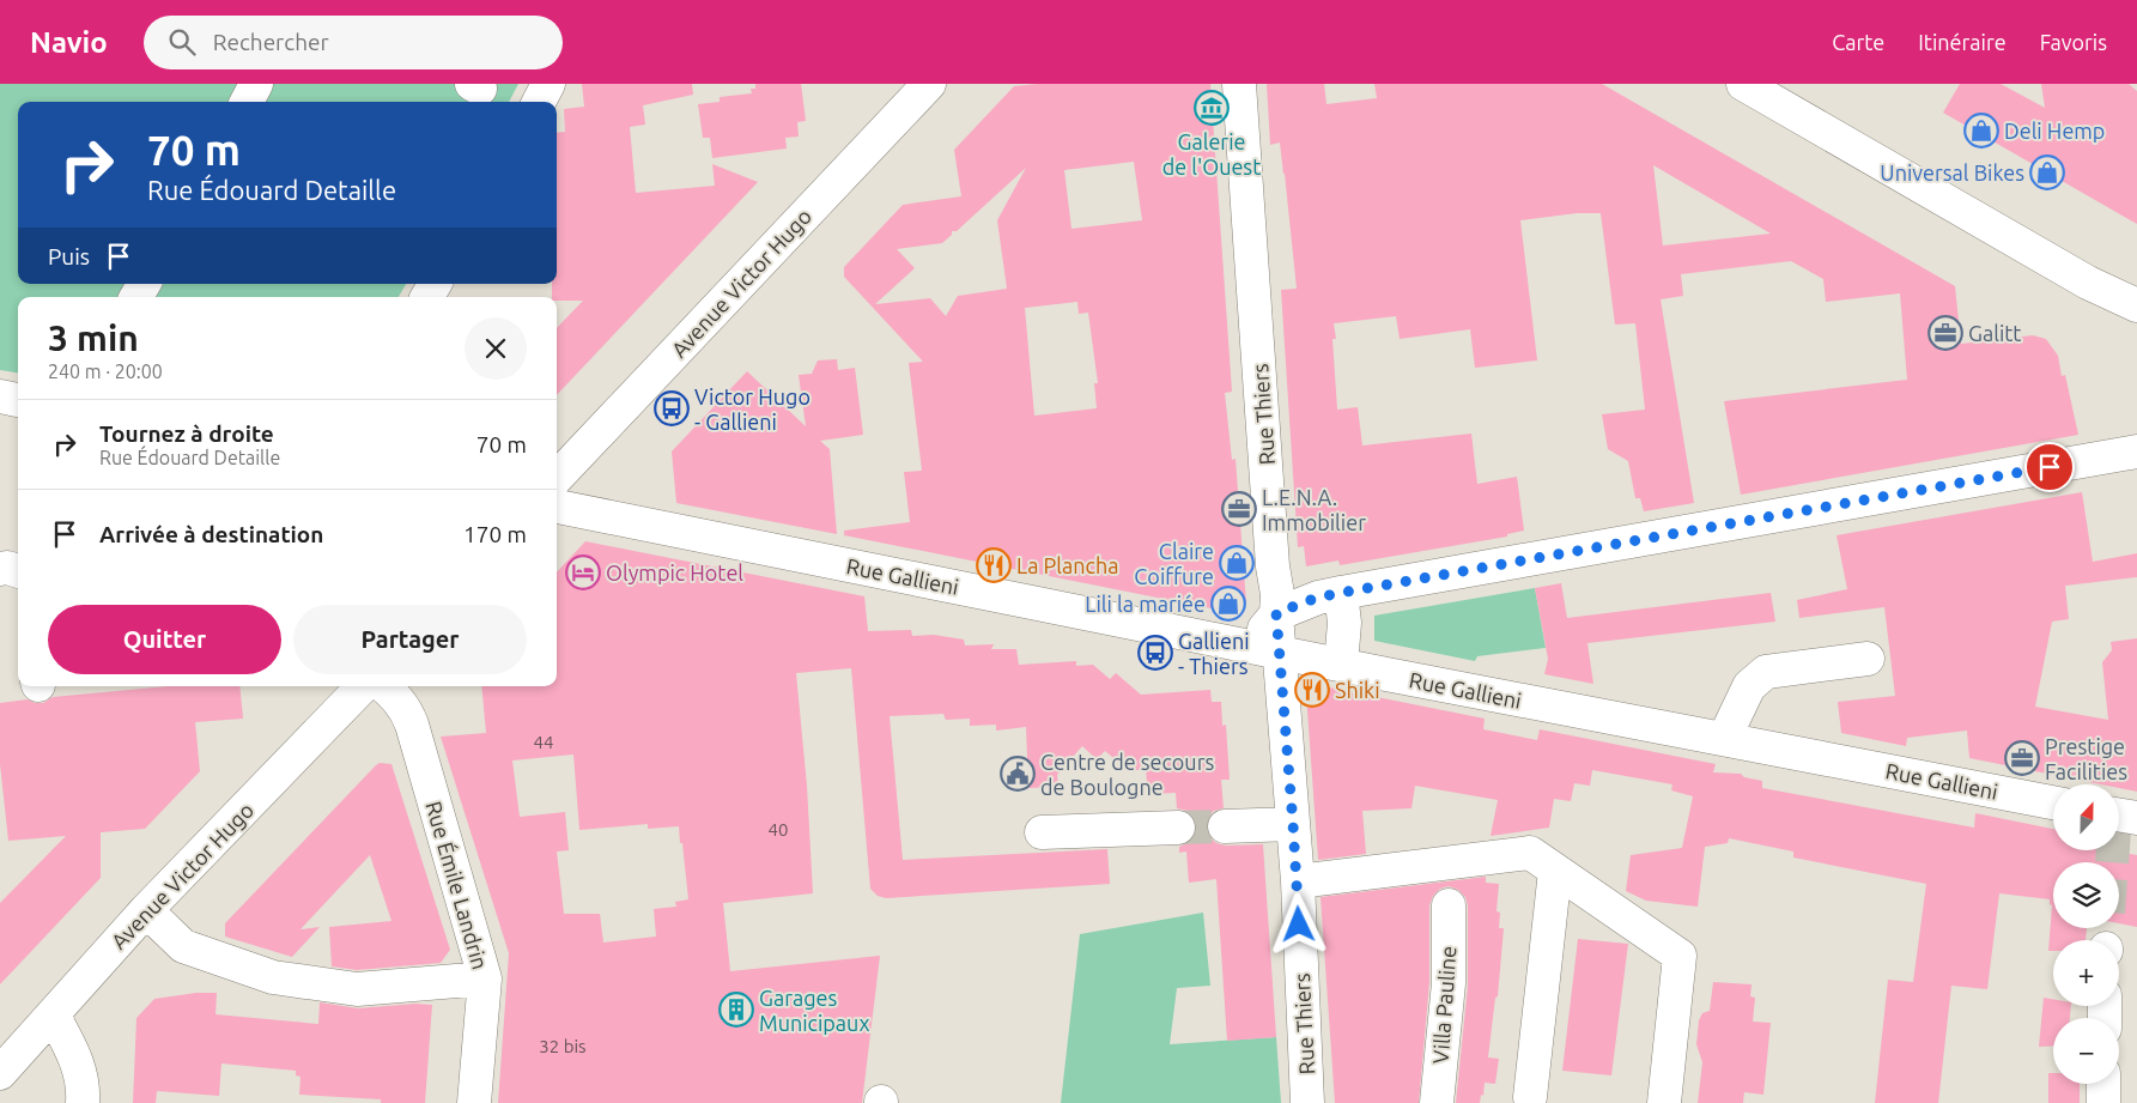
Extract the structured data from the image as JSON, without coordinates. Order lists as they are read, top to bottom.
{
  "streets": {
    "street": [
      "Avenue Victor Hugo",
      "Rue Thiers",
      "Rue Gallieni",
      "Rue Émile Landrin",
      "Villa Pauline"
    ]
  },
  "crossings": [
    ["Rue Thiers", "Rue Gallieni"]
  ],
  "places": {
    "museum": ["Galerie de l'Ouest"],
    "shop": [
      "Deli Hemp",
      "Universal Bikes",
      "Claire Coiffure",
      "Lili la mariée"
    ],
    "office": ["Galitt", "L.E.N.A. Immobilier", "Prestige Facilities"],
    "bus stop": ["Victor Hugo - Gallieni", "Gallieni - Thiers"],
    "restaurant": ["La Plancha", "Shiki"],
    "hotel": ["Olympic Hotel"],
    "public building": ["Centre de secours de Boulogne"],
    "building": ["Garages Municipaux"]
  },
  "house_numbers": ["44", "40", "32 bis"],
  "north": "top",
  "page": {
    "header": "Navio",
    "search": "Rechercher",
    "nav": ["Carte", "Itinéraire", "Favoris"],
    "turn": ["70 m", "Rue Édouard Detaille"],
    "then": "Puis",
    "heading": ["3 min", "240 m · 20:00"],
    "list": [
      {
        "name": "Tournez à droite",
        "note": "Rue Édouard Detaille",
        "value": "70 m"
      },
      {
        "name": "Arrivée à destination",
        "value": "170 m"
      }
    ],
    "buttons": ["Quitter", "Partager"],
    "map_buttons": ["+", "−"]
  }
}
